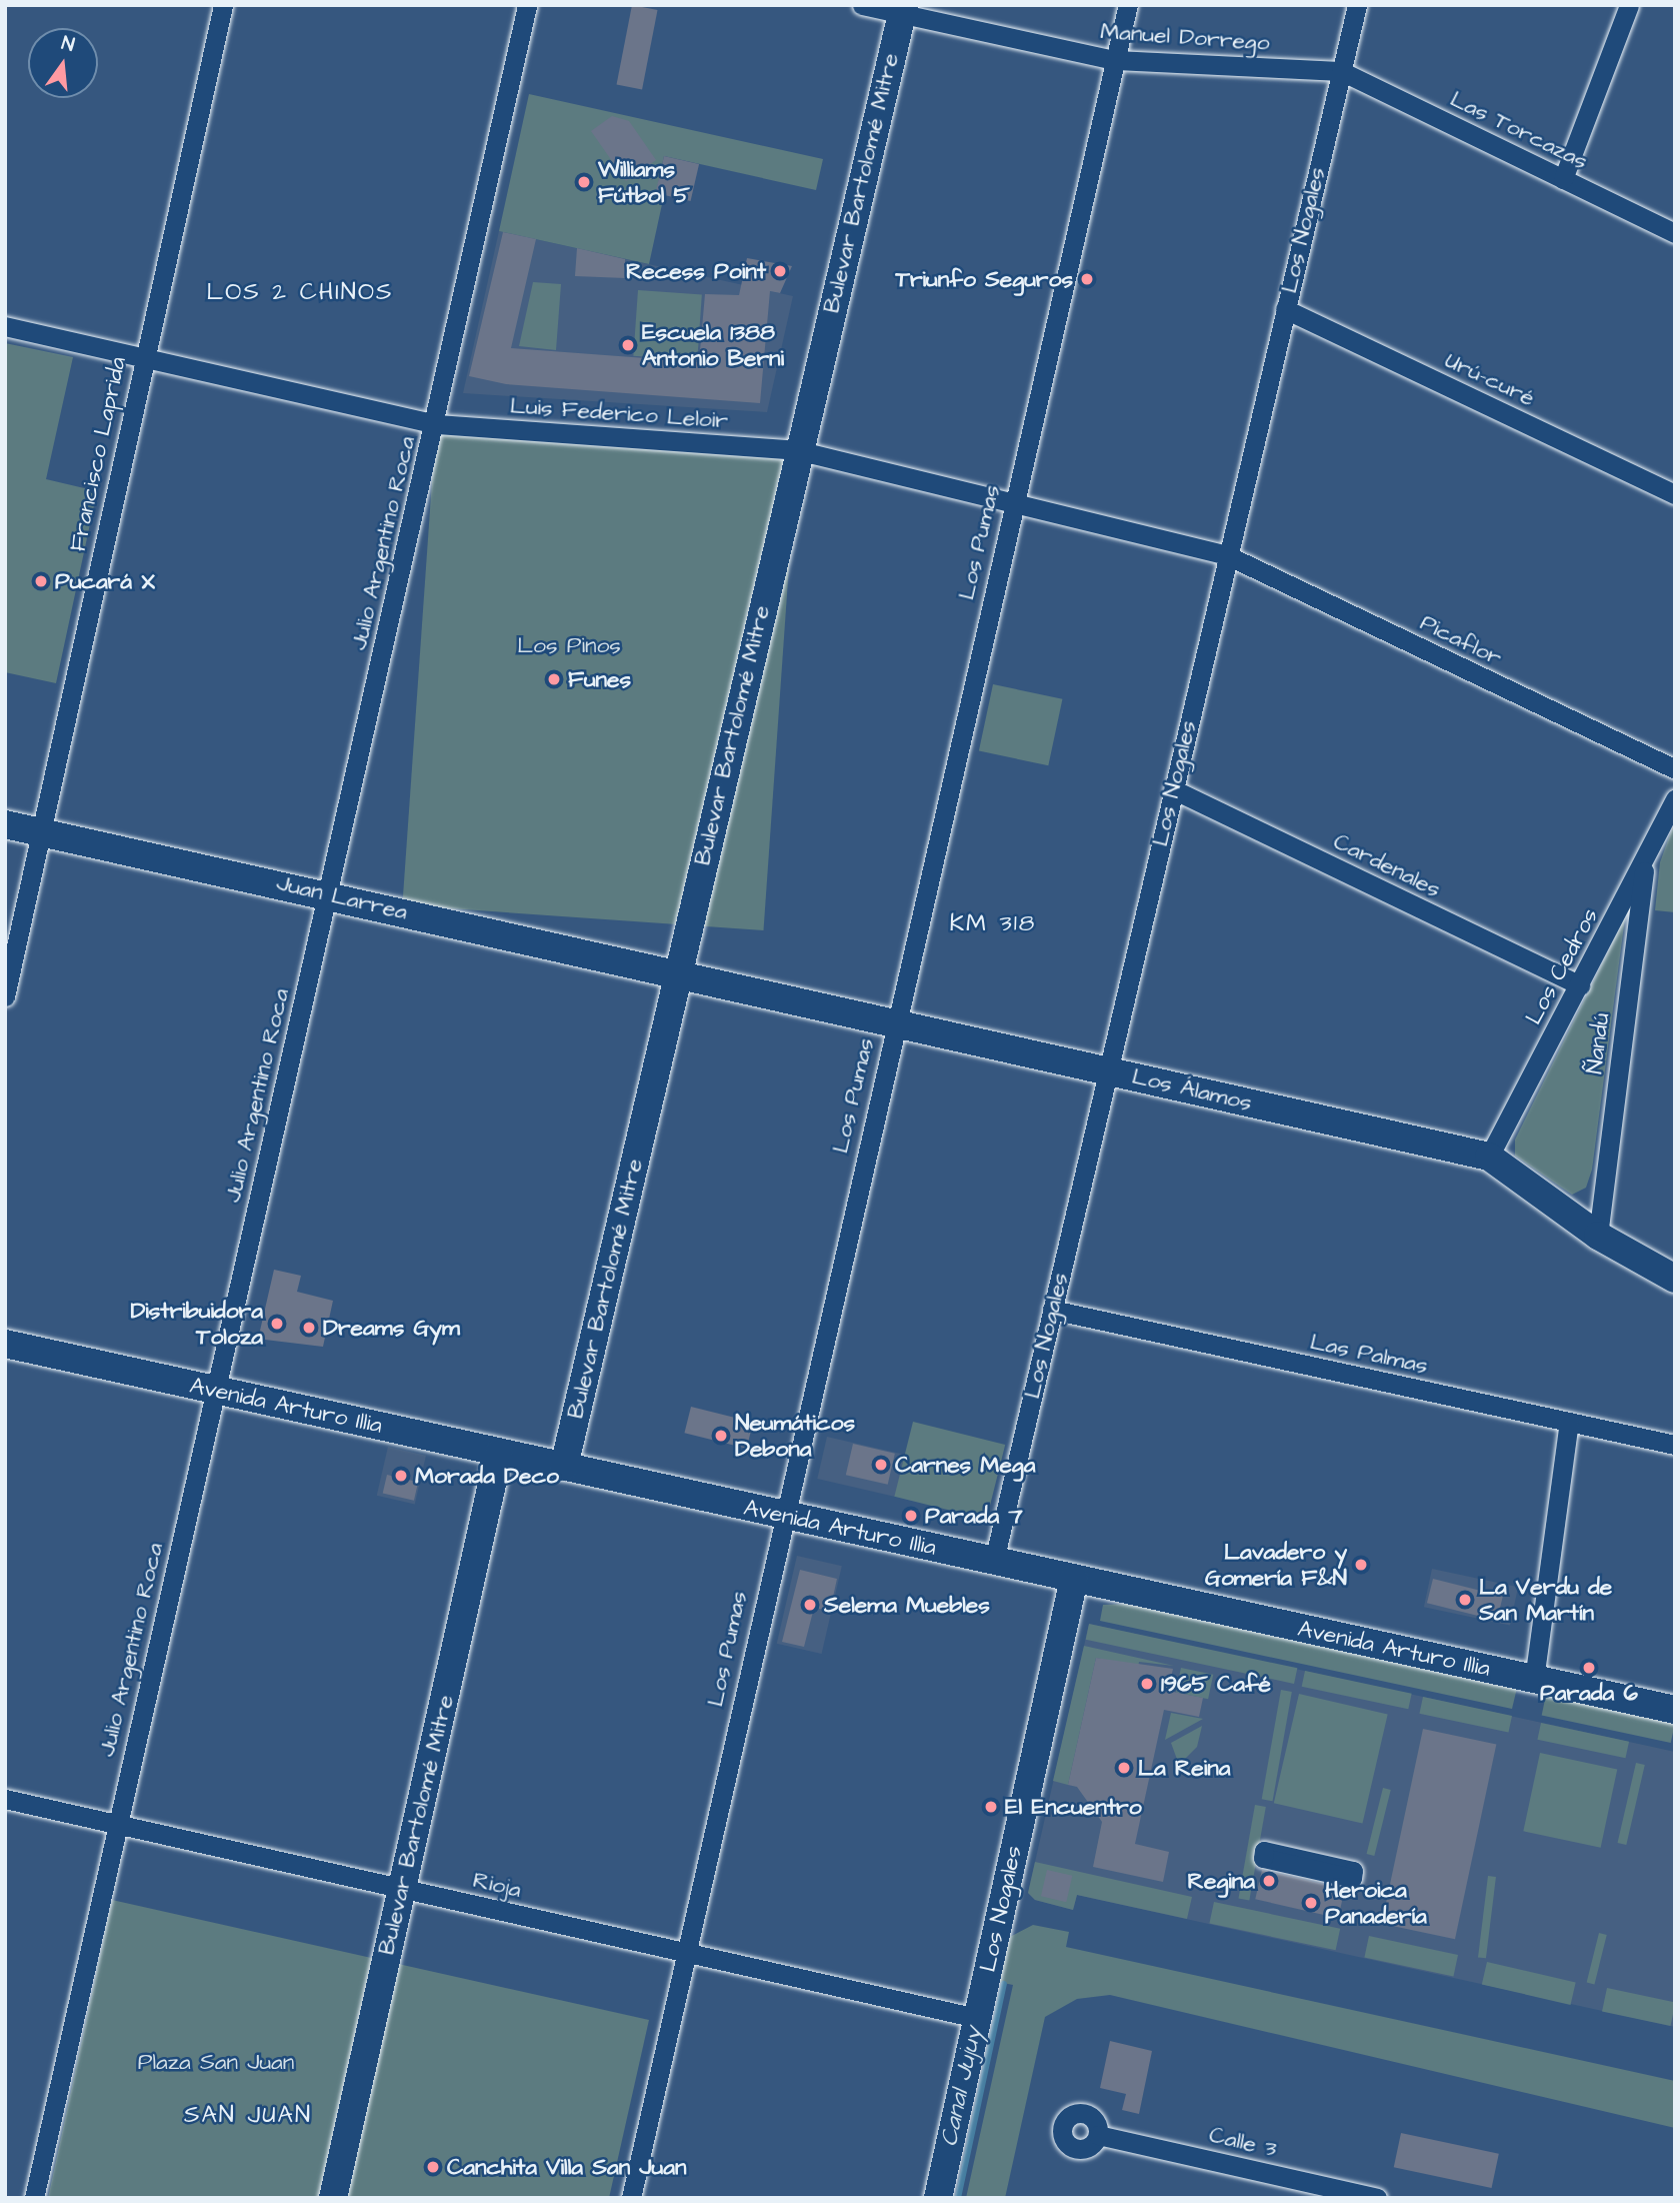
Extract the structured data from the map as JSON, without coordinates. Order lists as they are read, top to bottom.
{
  "streets": {
    "street": [
      "Manuel Dorrego",
      "Las Torcazas",
      "Bulevar Bartolomé Mitre",
      "Los Nogales",
      "Urú-curé",
      "Luis Federico Leloir",
      "Francisco Laprida",
      "Los Pumas",
      "Julio Argentino Roca",
      "Picaflor",
      "Cardenales",
      "Juan Larrea",
      "Los Cedros",
      "Ñandú",
      "Los Álamos",
      "Las Palmas",
      "Avenida Arturo Illia",
      "Rioja",
      "Calle 3"
    ]
  },
  "crossings": [
    ["Manuel Dorrego", "Las Torcazas"],
    ["Manuel Dorrego", "Bulevar Bartolomé Mitre"],
    ["Manuel Dorrego", "Los Nogales"],
    ["Manuel Dorrego", "Los Pumas"],
    ["Las Torcazas", "Los Nogales"],
    ["Bulevar Bartolomé Mitre", "Luis Federico Leloir"],
    ["Bulevar Bartolomé Mitre", "Juan Larrea"],
    ["Bulevar Bartolomé Mitre", "Los Álamos"],
    ["Bulevar Bartolomé Mitre", "Avenida Arturo Illia"],
    ["Bulevar Bartolomé Mitre", "Rioja"],
    ["Los Nogales", "Urú-curé"],
    ["Los Nogales", "Luis Federico Leloir"],
    ["Los Nogales", "Picaflor"],
    ["Los Nogales", "Cardenales"],
    ["Los Nogales", "Los Álamos"],
    ["Los Nogales", "Las Palmas"],
    ["Los Nogales", "Avenida Arturo Illia"],
    ["Los Nogales", "Rioja"],
    ["Luis Federico Leloir", "Francisco Laprida"],
    ["Luis Federico Leloir", "Los Pumas"],
    ["Luis Federico Leloir", "Julio Argentino Roca"],
    ["Luis Federico Leloir", "Picaflor"],
    ["Francisco Laprida", "Juan Larrea"],
    ["Los Pumas", "Los Álamos"],
    ["Los Pumas", "Avenida Arturo Illia"],
    ["Los Pumas", "Rioja"],
    ["Julio Argentino Roca", "Juan Larrea"],
    ["Julio Argentino Roca", "Avenida Arturo Illia"],
    ["Julio Argentino Roca", "Rioja"],
    ["Cardenales", "Los Cedros"],
    ["Juan Larrea", "Los Álamos"],
    ["Los Cedros", "Ñandú"],
    ["Los Cedros", "Los Álamos"],
    ["Ñandú", "Los Álamos"]
  ],
  "districts": ["LOS 2 CHINOS", "KM 318", "SAN JUAN"],
  "water": ["Canal Jujuy"],
  "parks": ["Los Pinos", "Plaza San Juan"],
  "places": [
    "Williams Fútbol 5",
    "Recess Point",
    "Triunfo Seguros",
    "Escuela 1388 Antonio Berni",
    "Pucará X",
    "Funes",
    "Distribuidora Toloza",
    "Dreams Gym",
    "Neumáticos Debona",
    "Carnes Mega",
    "Morada Deco",
    "Parada 7",
    "Lavadero y Gomería F&N",
    "La Verdu de San Martín",
    "Selema Muebles",
    "Parada 6",
    "1965 Café",
    "La Reina",
    "El Encuentro",
    "Regina",
    "Heroica Panadería",
    "Canchita Villa San Juan"
  ],
  "north": "top"
}
